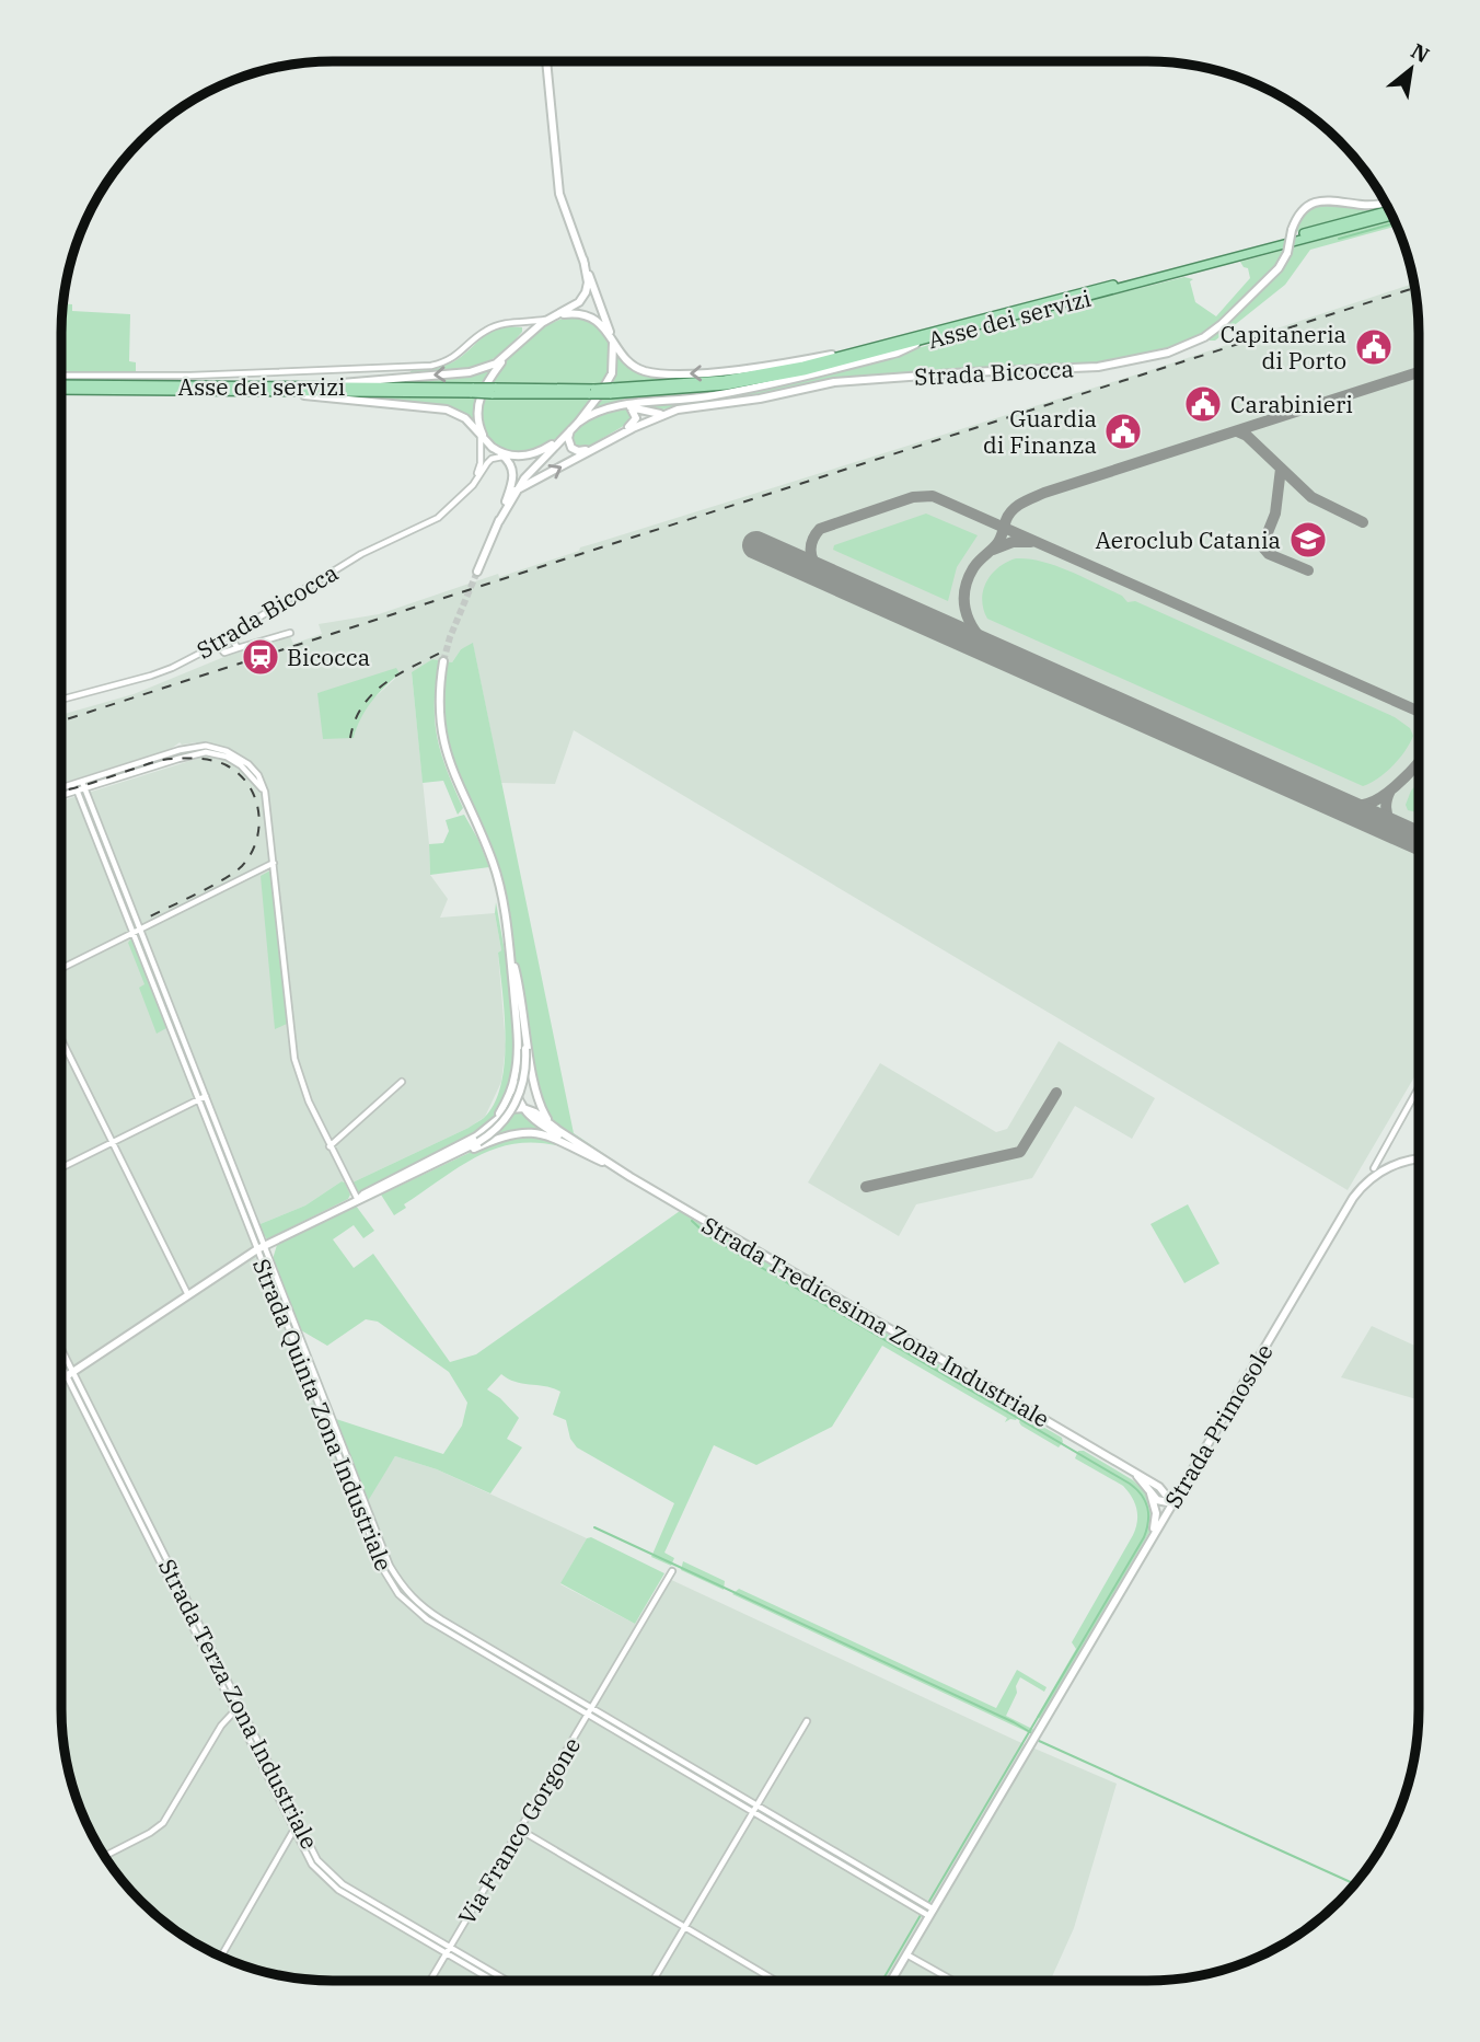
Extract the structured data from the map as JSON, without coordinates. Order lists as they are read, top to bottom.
{
  "streets": {
    "main road": [
      "Asse dei servizi",
      "Strada Bicocca",
      "Strada Tredicesima Zona Industriale",
      "Strada Primosole"
    ],
    "street": ["Strada Quinta Zona Industriale", "Strada Terza Zona Industriale", "Via Franco Gorgone"]
  },
  "crossings": [
    ["Strada Quinta Zona Industriale", "Strada Primosole"],
    ["Strada Quinta Zona Industriale", "Via Franco Gorgone"],
    ["Strada Terza Zona Industriale", "Via Franco Gorgone"]
  ],
  "places": {
    "public building": ["Capitaneria di Porto", "Carabinieri", "Guardia di Finanza"],
    "school or university": ["Aeroclub Catania"],
    "station": ["Bicocca"]
  },
  "north": "top right"
}
